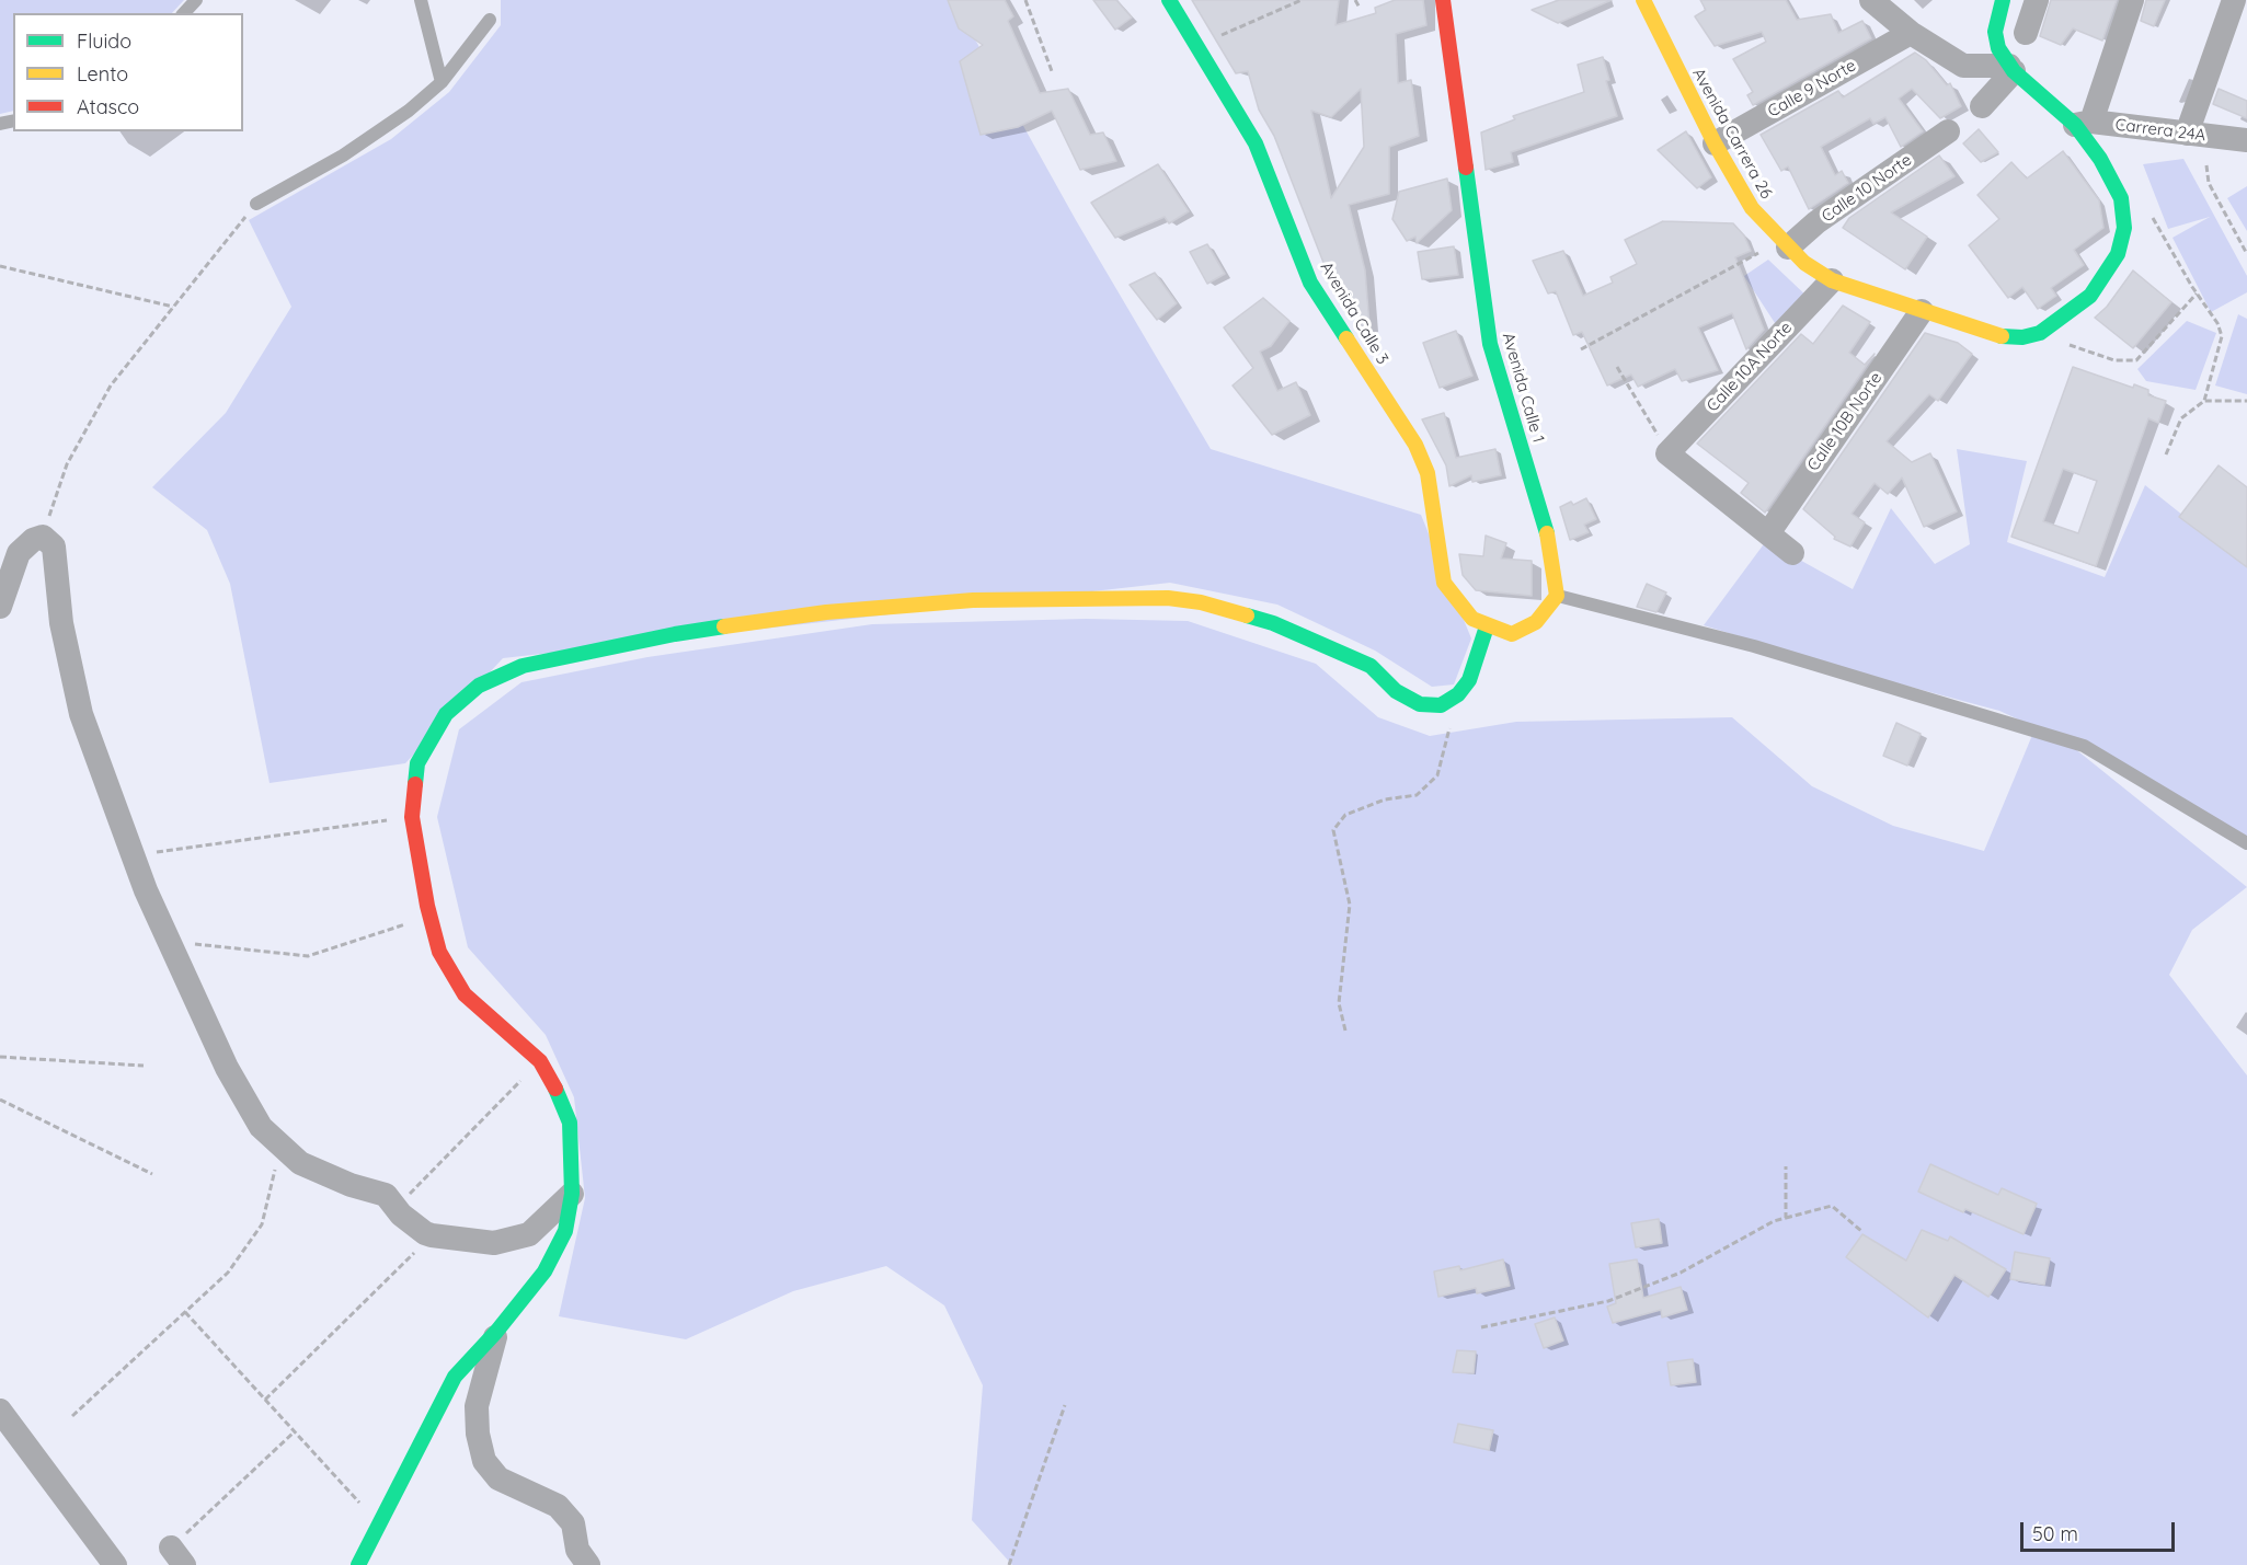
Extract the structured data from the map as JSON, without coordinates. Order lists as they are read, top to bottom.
{
  "streets": {
    "street": [
      "Calle 9 Norte",
      "Carrera 24A",
      "Avenida Carrera 26",
      "Calle 10 Norte",
      "Avenida Calle 3",
      "Calle 10A Norte",
      "Avenida Calle 1",
      "Calle 10B Norte"
    ]
  },
  "crossings": [
    ["Calle 9 Norte", "Avenida Carrera 26"],
    ["Carrera 24A", "Avenida Carrera 26"],
    ["Avenida Carrera 26", "Calle 10 Norte"],
    ["Avenida Carrera 26", "Calle 10A Norte"],
    ["Avenida Carrera 26", "Calle 10B Norte"]
  ],
  "legend": ["Fluido", "Lento", "Atasco"],
  "scale_bar": "50 m"
}
